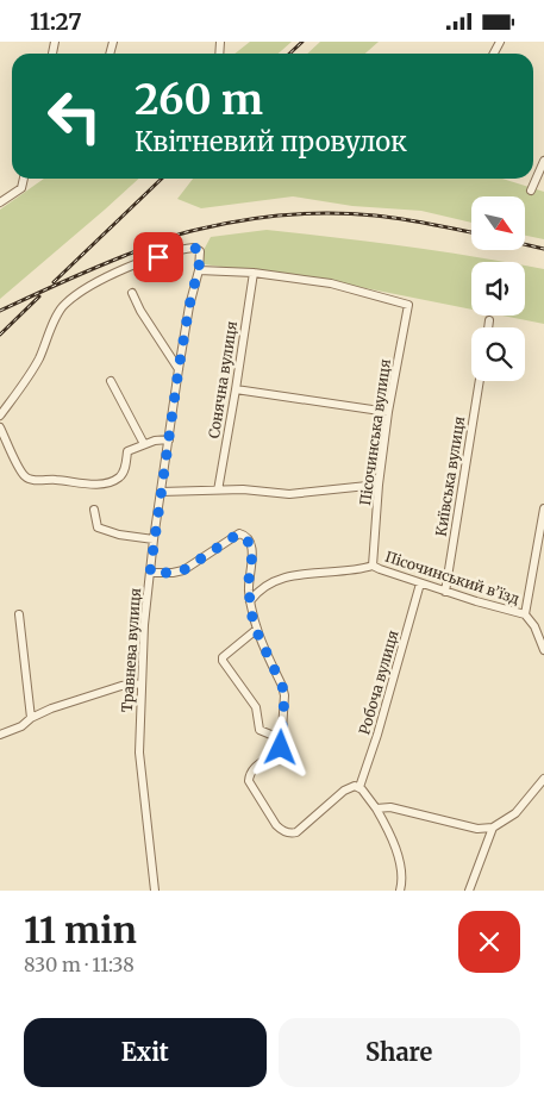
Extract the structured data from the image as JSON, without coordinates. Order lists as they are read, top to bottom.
{
  "streets": {
    "street": [
      "Сонячна вулиця",
      "Пісочинська вулиця",
      "Київська вулиця",
      "Пісочинський в’їзд",
      "Травнева вулиця",
      "Робоча вулиця"
    ]
  },
  "crossings": [
    ["Сонячна вулиця", "Пісочинська вулиця"],
    ["Пісочинська вулиця", "Пісочинський в’їзд"],
    ["Київська вулиця", "Пісочинський в’їзд"],
    ["Пісочинський в’їзд", "Робоча вулиця"]
  ],
  "north": "bottom right",
  "page": {
    "status": "11:27",
    "turn": ["260 m", "Квітневий провулок"],
    "heading": ["11 min", "830 m · 11:38"],
    "buttons": ["Exit", "Share"]
  }
}
